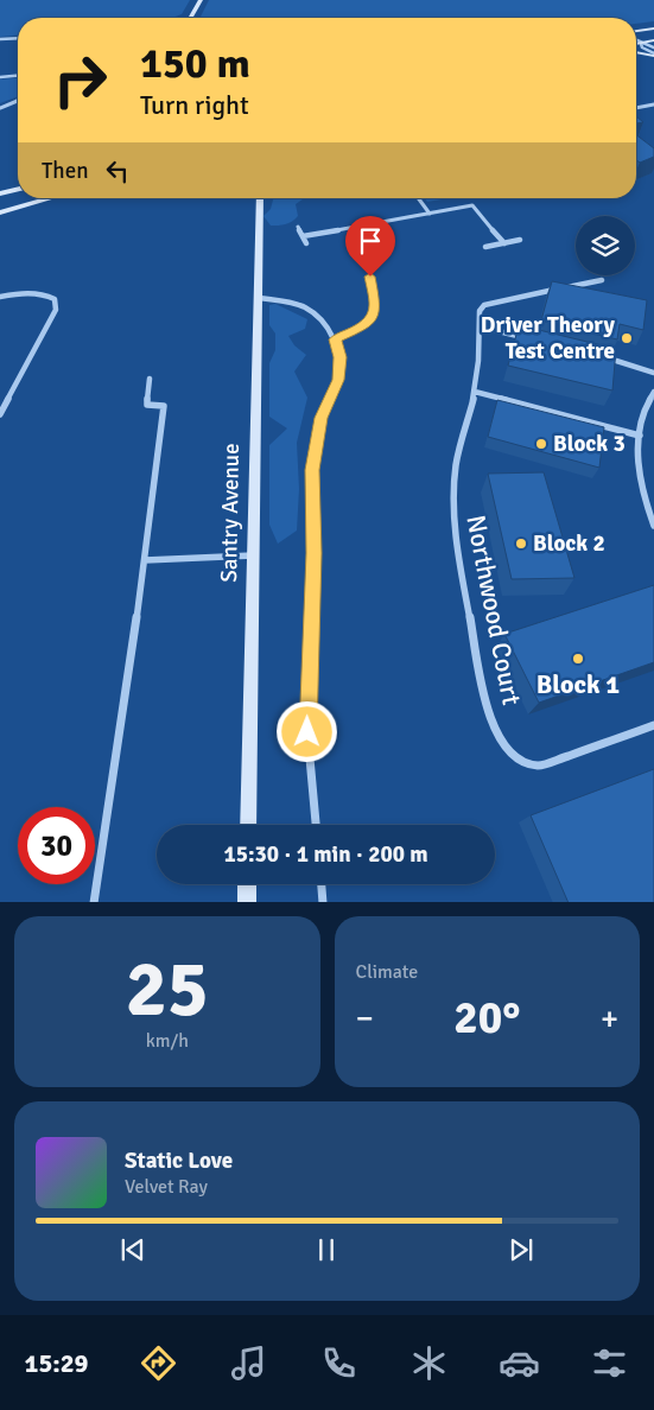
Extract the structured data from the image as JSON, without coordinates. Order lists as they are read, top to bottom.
{
  "streets": {
    "main road": ["Santry Avenue"],
    "street": ["Northwood Court"]
  },
  "places": [
    "Driver Theory Test Centre",
    "Block 3",
    "Block 2",
    "Block 1"
  ],
  "page": {
    "turn": ["150 m", "Turn right"],
    "then": "Then",
    "limit": "30",
    "trip": "15:30 · 1 min · 200 m",
    "tile": [
      ["25", "km/h"],
      "Climate"
    ],
    "heat": ["−", "20°", "+"],
    "song": ["Static Love", "Velvet Ray"],
    "tabs": "15:29"
  }
}
